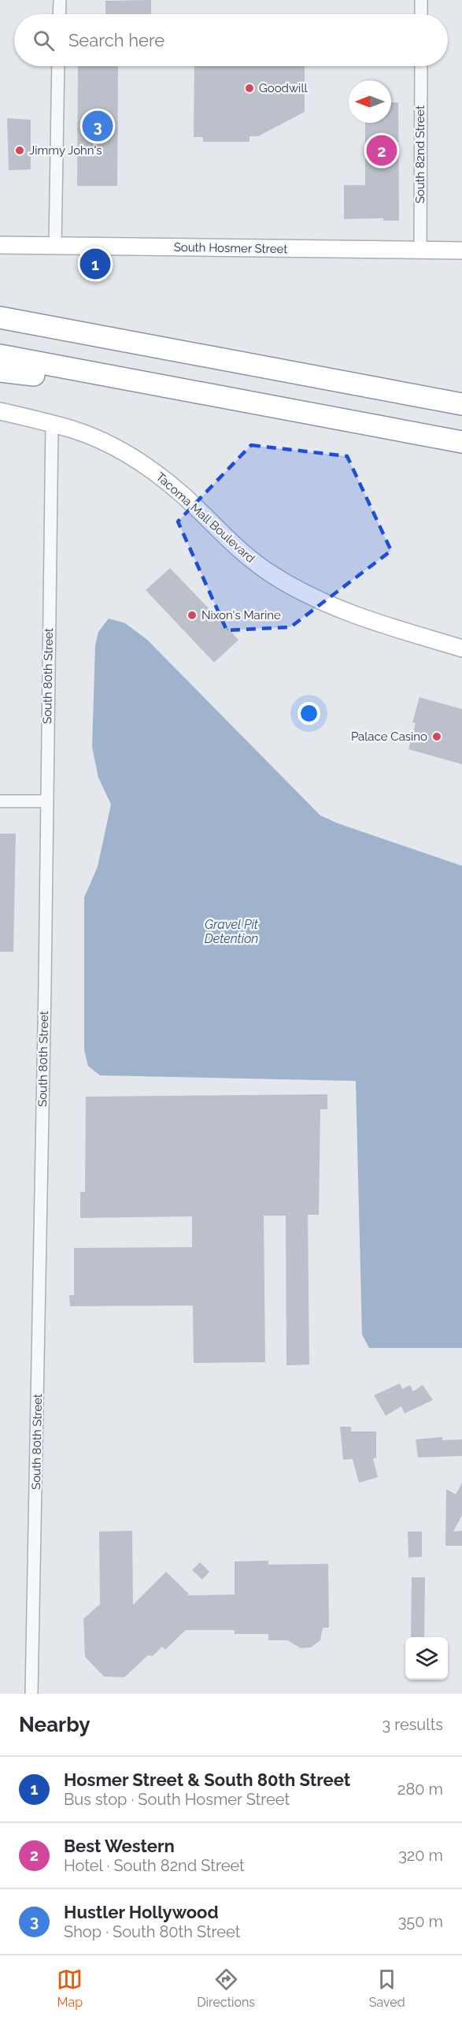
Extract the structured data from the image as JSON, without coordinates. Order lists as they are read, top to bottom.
{
  "streets": {
    "main road": ["South Hosmer Street", "Tacoma Mall Boulevard"],
    "street": ["South 82nd Street", "South 80th Street"]
  },
  "crossings": [
    ["South 82nd Street", "South Hosmer Street"],
    ["Tacoma Mall Boulevard", "South 80th Street"]
  ],
  "water": ["Gravel Pit Detention"],
  "places": [
    "Goodwill",
    "Jimmy John's",
    "Nixon's Marine",
    "Palace Casino"
  ],
  "north": "left",
  "page": {
    "search": "Search here",
    "pins": ["3", "2", "1"],
    "heading": ["Nearby", "3 results"],
    "list": [
      {
        "mark": "1",
        "name": "Hosmer Street & South 80th Street",
        "note": "Bus stop · South Hosmer Street",
        "value": "280 m"
      },
      {
        "mark": "2",
        "name": "Best Western",
        "note": "Hotel · South 82nd Street",
        "value": "320 m"
      },
      {
        "mark": "3",
        "name": "Hustler Hollywood",
        "note": "Shop · South 80th Street",
        "value": "350 m"
      }
    ],
    "nav": ["Map", "Directions", "Saved"]
  }
}
